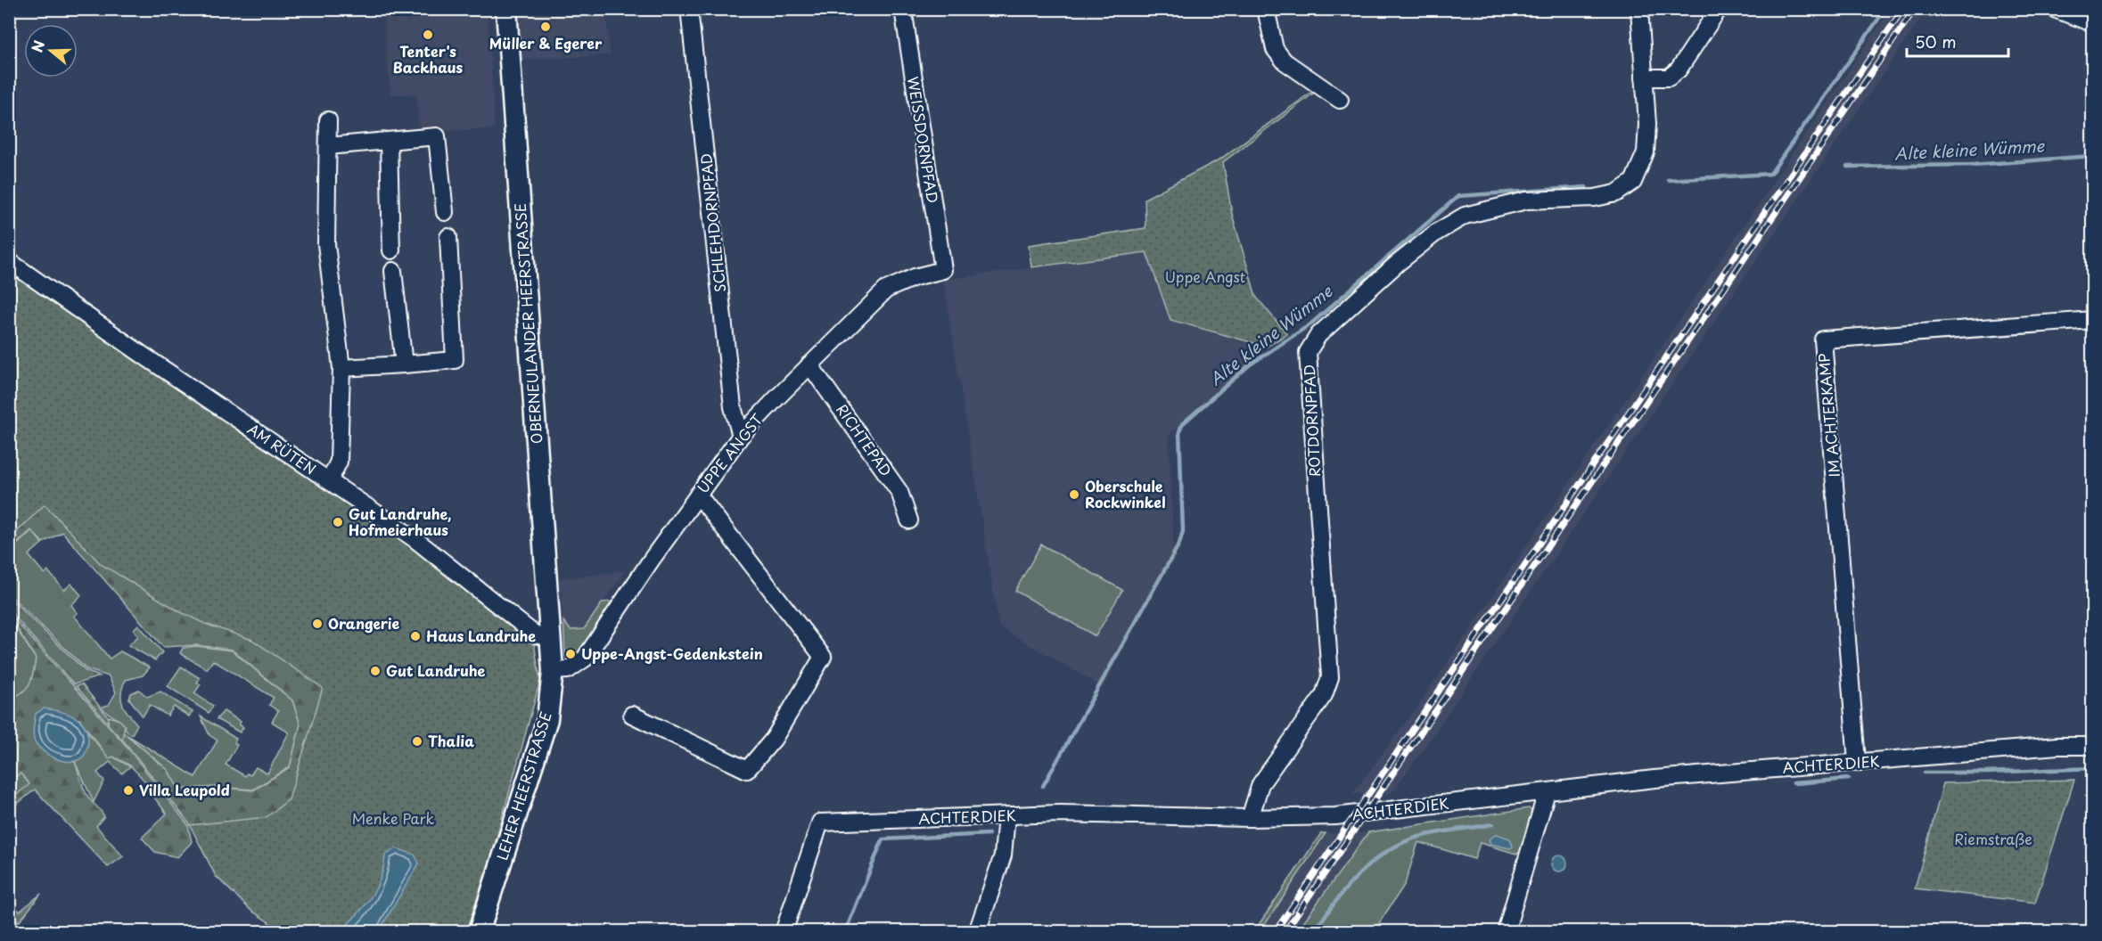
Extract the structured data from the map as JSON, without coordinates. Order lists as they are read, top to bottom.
{
  "streets": {
    "main road": ["OBERNEULANDER HEERSTRASSE", "LEHER HEERSTRASSE"],
    "street": [
      "WEISSDORNPFAD",
      "SCHLEHDORNPFAD",
      "IM ACHTERKAMP",
      "ROTDORNPFAD",
      "RICHTEPAD",
      "AM RÜTEN",
      "UPPE ANGST",
      "ACHTERDIEK"
    ]
  },
  "crossings": [
    ["WEISSDORNPFAD", "UPPE ANGST"],
    ["SCHLEHDORNPFAD", "UPPE ANGST"],
    ["OBERNEULANDER HEERSTRASSE", "AM RÜTEN"],
    ["OBERNEULANDER HEERSTRASSE", "LEHER HEERSTRASSE"],
    ["IM ACHTERKAMP", "ACHTERDIEK"],
    ["ROTDORNPFAD", "ACHTERDIEK"],
    ["RICHTEPAD", "UPPE ANGST"],
    ["AM RÜTEN", "LEHER HEERSTRASSE"],
    ["UPPE ANGST", "LEHER HEERSTRASSE"]
  ],
  "water": ["Alte kleine Wümme"],
  "parks": ["Uppe Angst", "Menke Park", "Riemstraße"],
  "places": [
    "Müller & Egerer",
    "Tenter's Backhaus",
    "Oberschule Rockwinkel",
    "Gut Landruhe, Hofmeierhaus",
    "Orangerie",
    "Haus Landruhe",
    "Uppe-Angst-Gedenkstein",
    "Gut Landruhe",
    "Thalia",
    "Villa Leupold"
  ],
  "scale_bar": "50 m",
  "north": "left"
}
